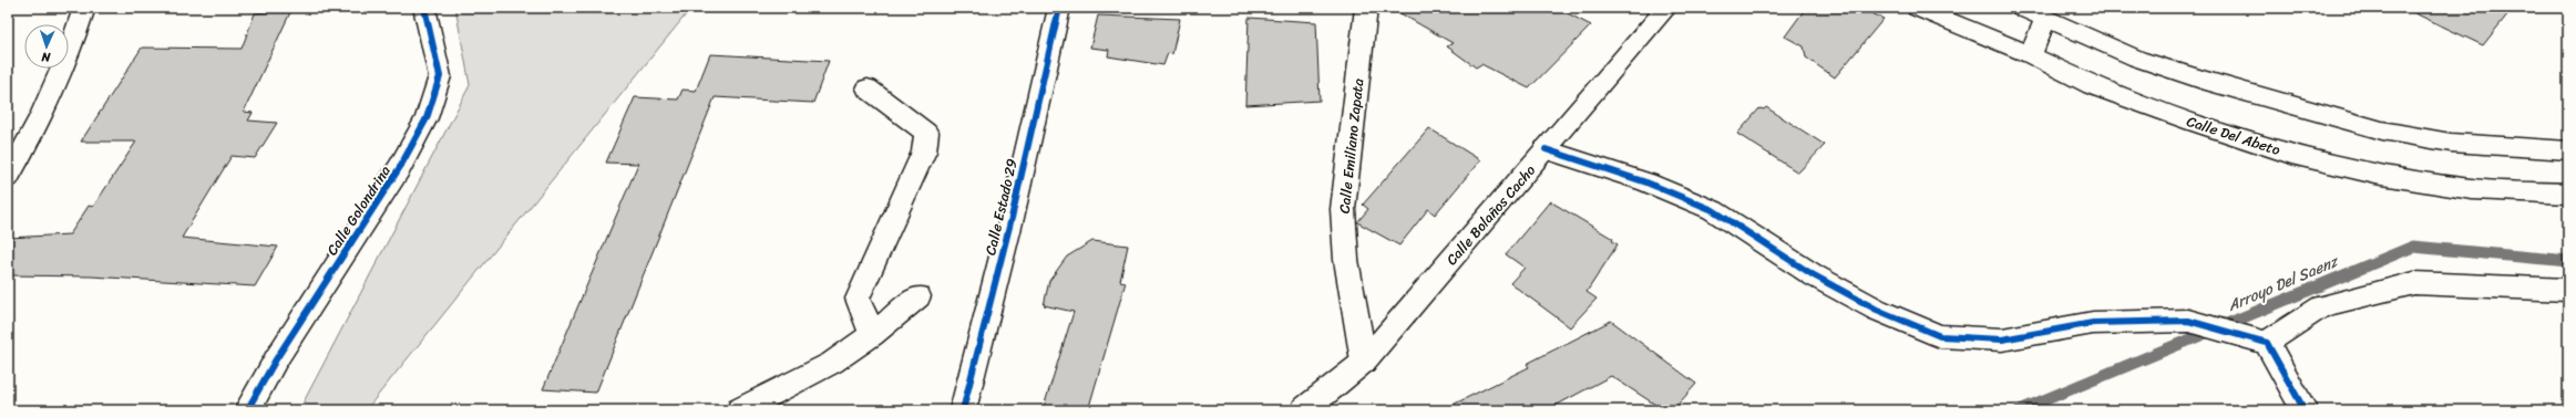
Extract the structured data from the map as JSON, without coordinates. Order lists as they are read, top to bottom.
{
  "streets": {
    "street": [
      "Calle Del Abeto",
      "Calle Emiliano Zapata",
      "Calle Estado 29",
      "Calle Golondrina",
      "Calle Bolaños Cacho"
    ]
  },
  "crossings": [
    ["Calle Emiliano Zapata", "Calle Bolaños Cacho"]
  ],
  "water": ["Arroyo Del Saenz"],
  "north": "bottom"
}
